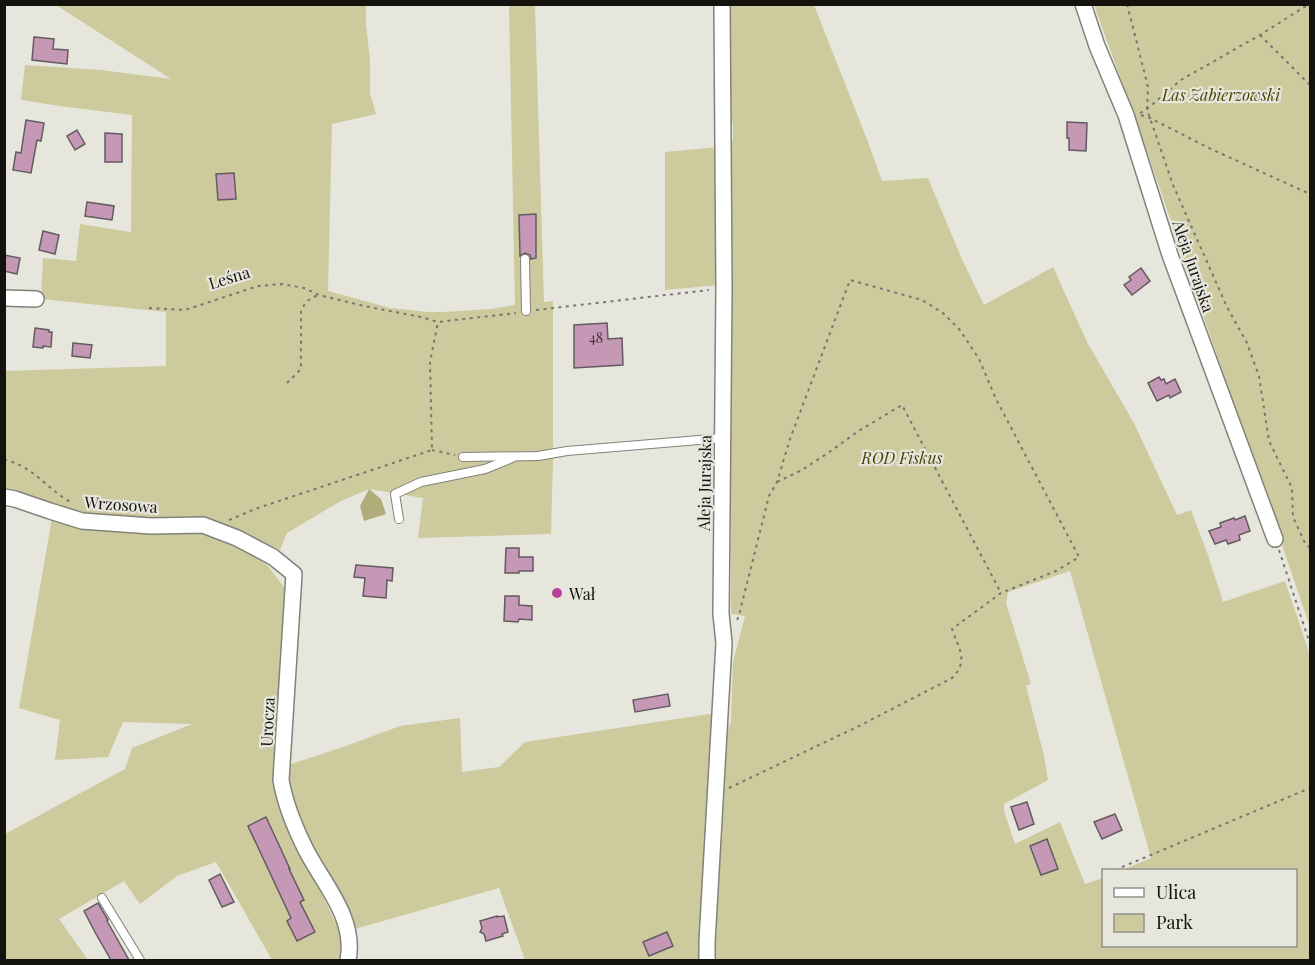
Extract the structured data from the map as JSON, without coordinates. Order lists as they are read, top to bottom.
{
  "streets": {
    "street": ["Aleja Jurajska", "Wrzosowa", "Urocza"],
    "path": ["Leśna"]
  },
  "crossings": [
    ["Wrzosowa", "Urocza"]
  ],
  "parks": ["Las Zabierzowski", "ROD Fiskus"],
  "places": ["Wał"],
  "house_numbers": ["48"],
  "legend": ["Ulica", "Park"]
}
